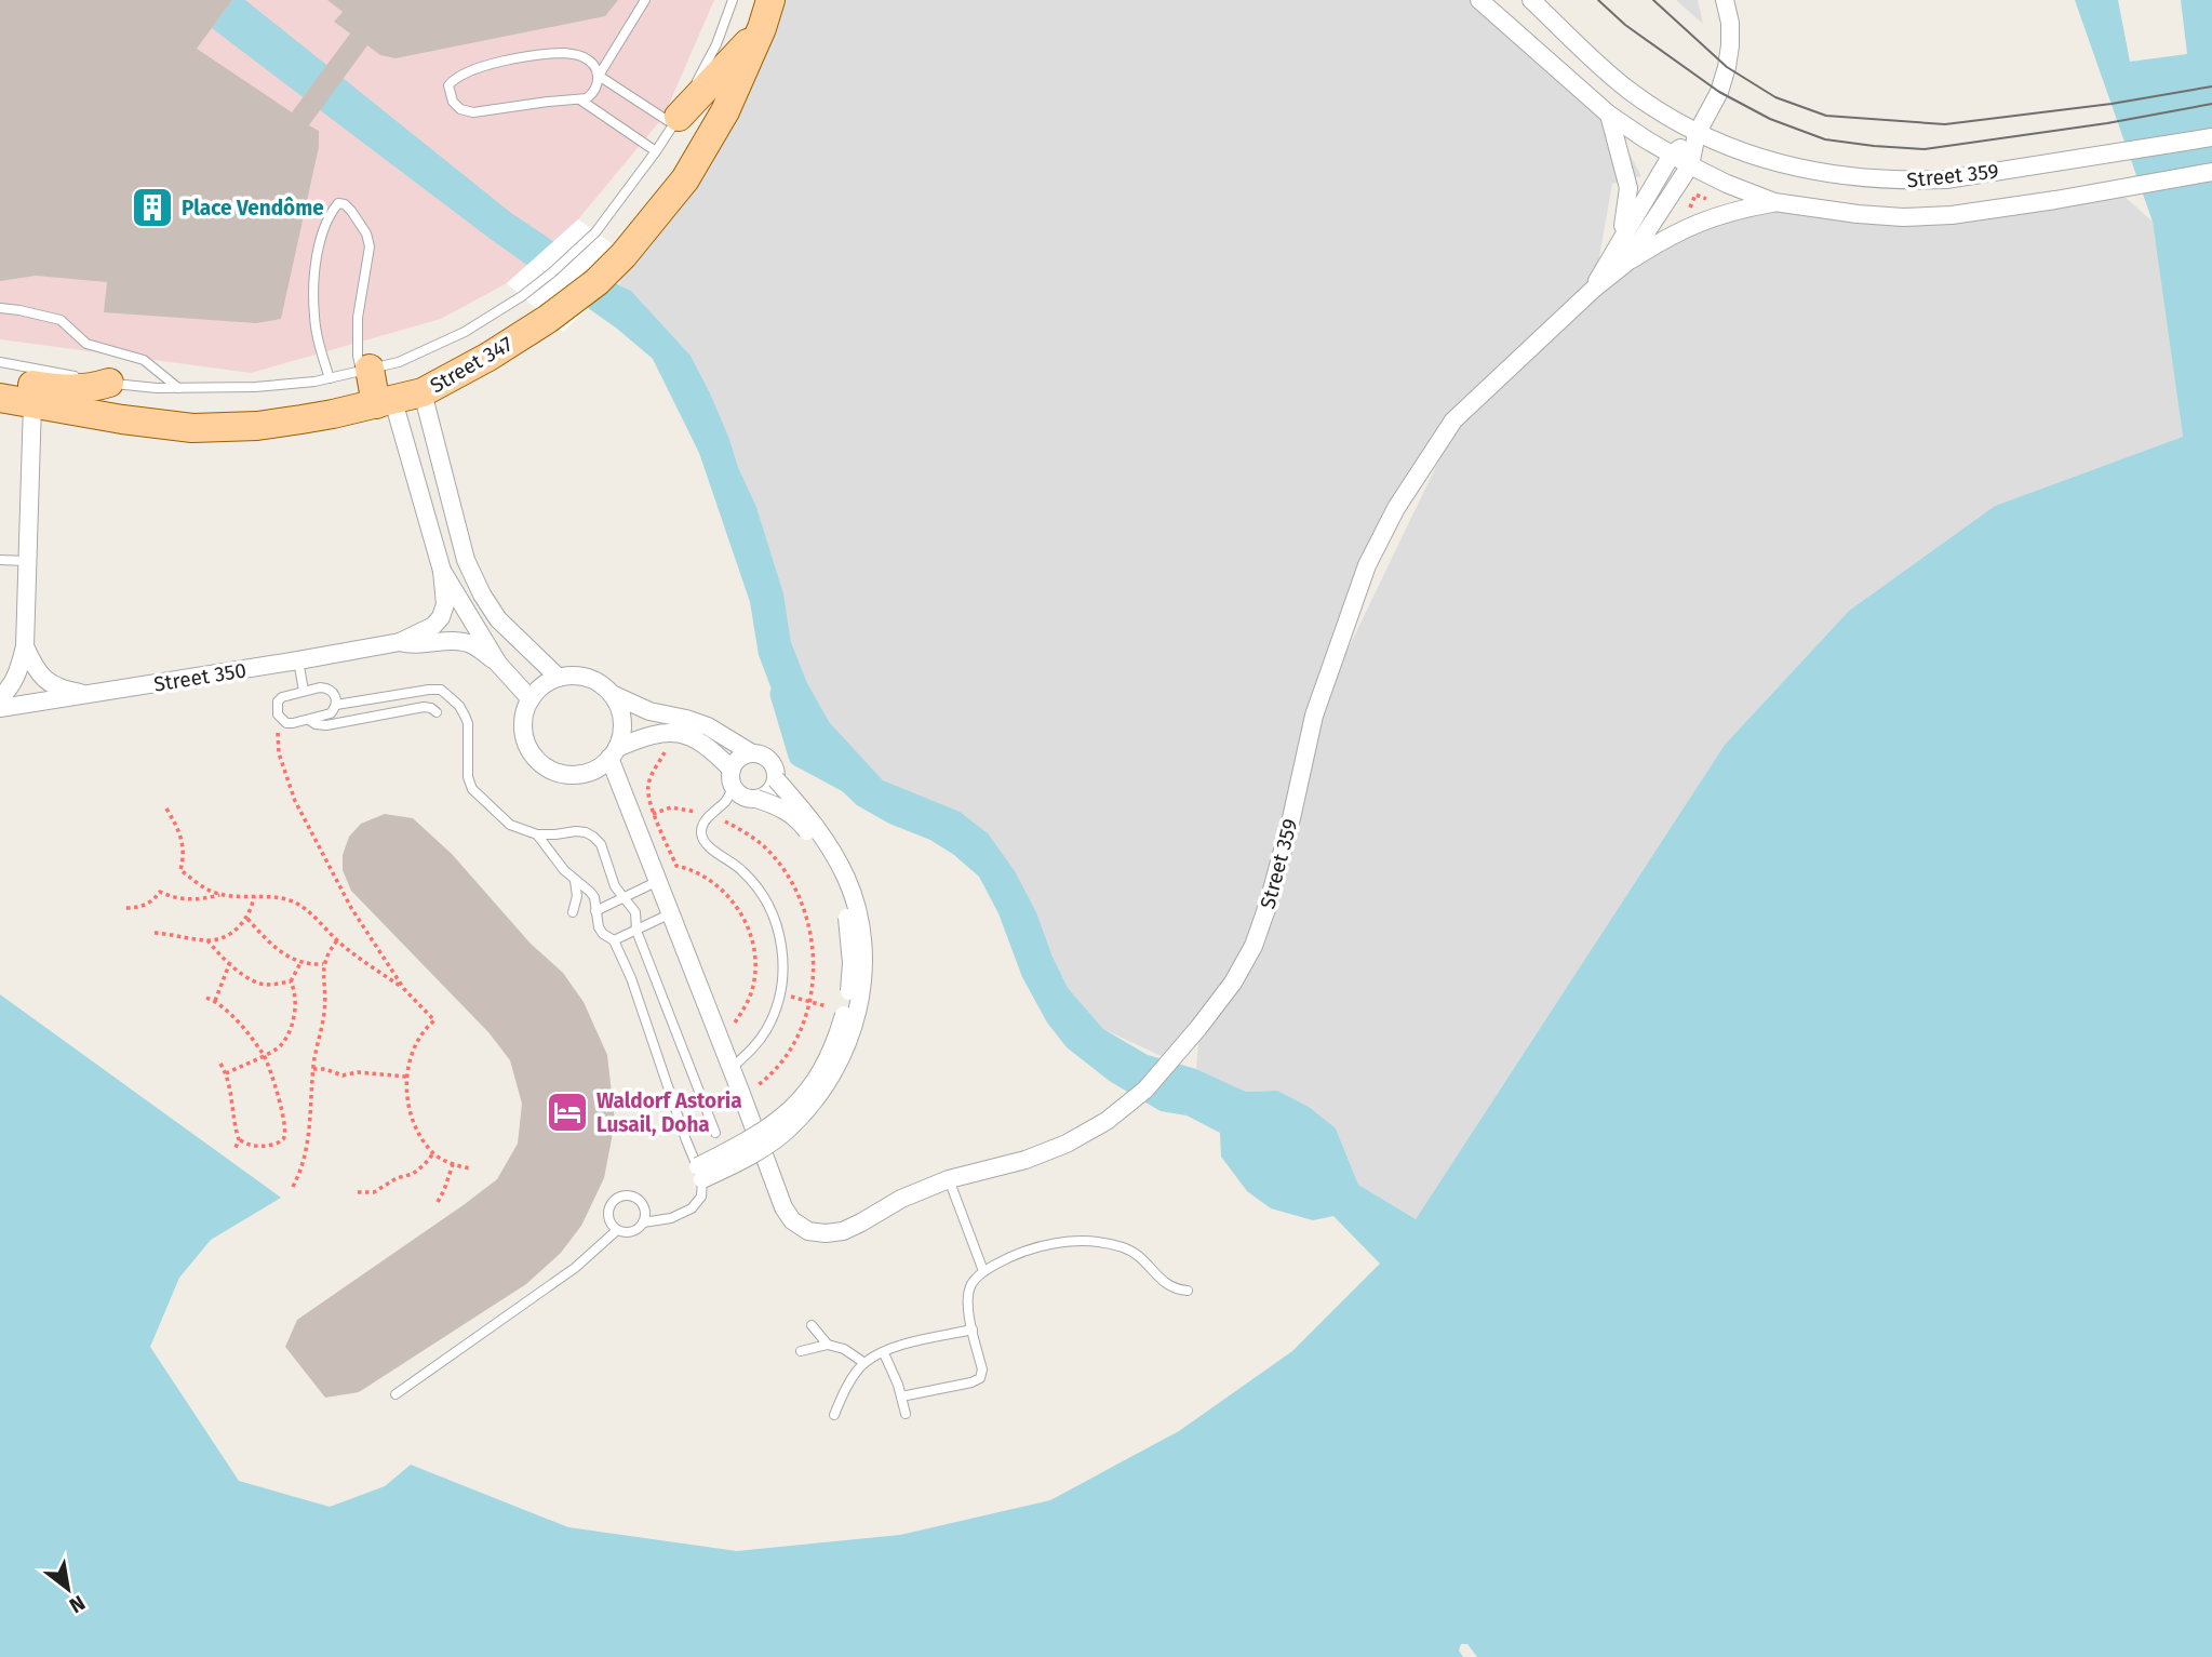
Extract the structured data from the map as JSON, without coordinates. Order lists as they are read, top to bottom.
{
  "streets": {
    "main road": ["Street 347"],
    "street": ["Street 359", "Street 350"]
  },
  "places": {
    "building": ["Place Vendôme"],
    "hotel": ["Waldorf Astoria Lusail, Doha"]
  },
  "north": "bottom right"
}
